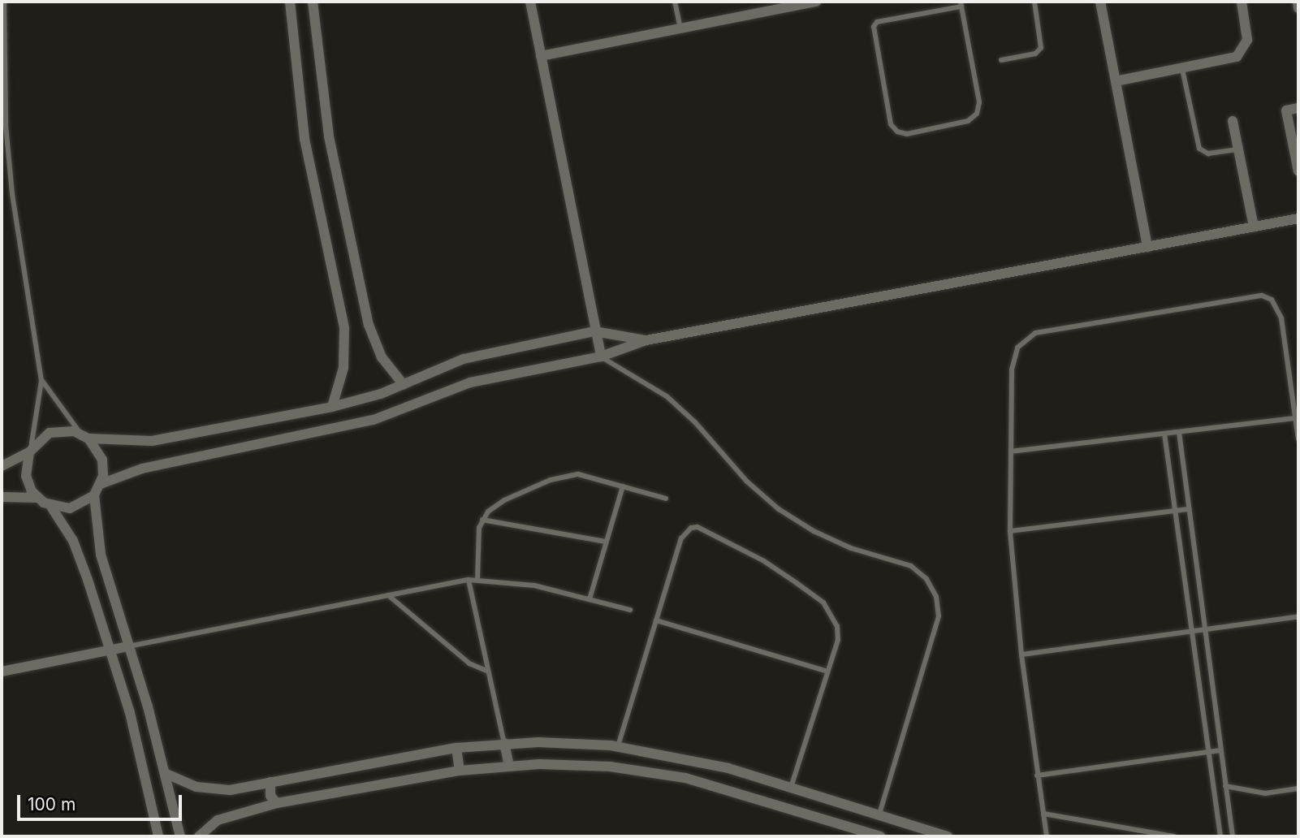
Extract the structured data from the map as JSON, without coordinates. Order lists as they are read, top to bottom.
{
  "scale_bar": "100 m"
}
